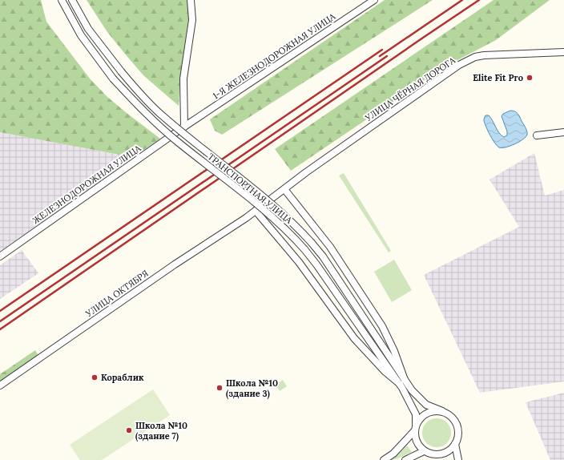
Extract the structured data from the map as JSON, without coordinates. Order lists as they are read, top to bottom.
{
  "streets": {
    "street": [
      "1-Я ЖЕЛЕЗНОДОРОЖНАЯ УЛИЦА",
      "УЛИЦА ЧЁРНАЯ ДОРОГА",
      "ЖЕЛЕЗНОДОРОЖНАЯ УЛИЦА",
      "ТРАНСПОРТНАЯ УЛИЦА",
      "УЛИЦА ОКТЯБРЯ"
    ]
  },
  "crossings": [
    ["1-Я ЖЕЛЕЗНОДОРОЖНАЯ УЛИЦА", "ЖЕЛЕЗНОДОРОЖНАЯ УЛИЦА"],
    ["УЛИЦА ЧЁРНАЯ ДОРОГА", "УЛИЦА ОКТЯБРЯ"]
  ],
  "places": [
    "Elite Fit Pro",
    "Кораблик",
    "Школа №10 (здание 3)",
    "Школа №10 (здание 7)"
  ]
}
